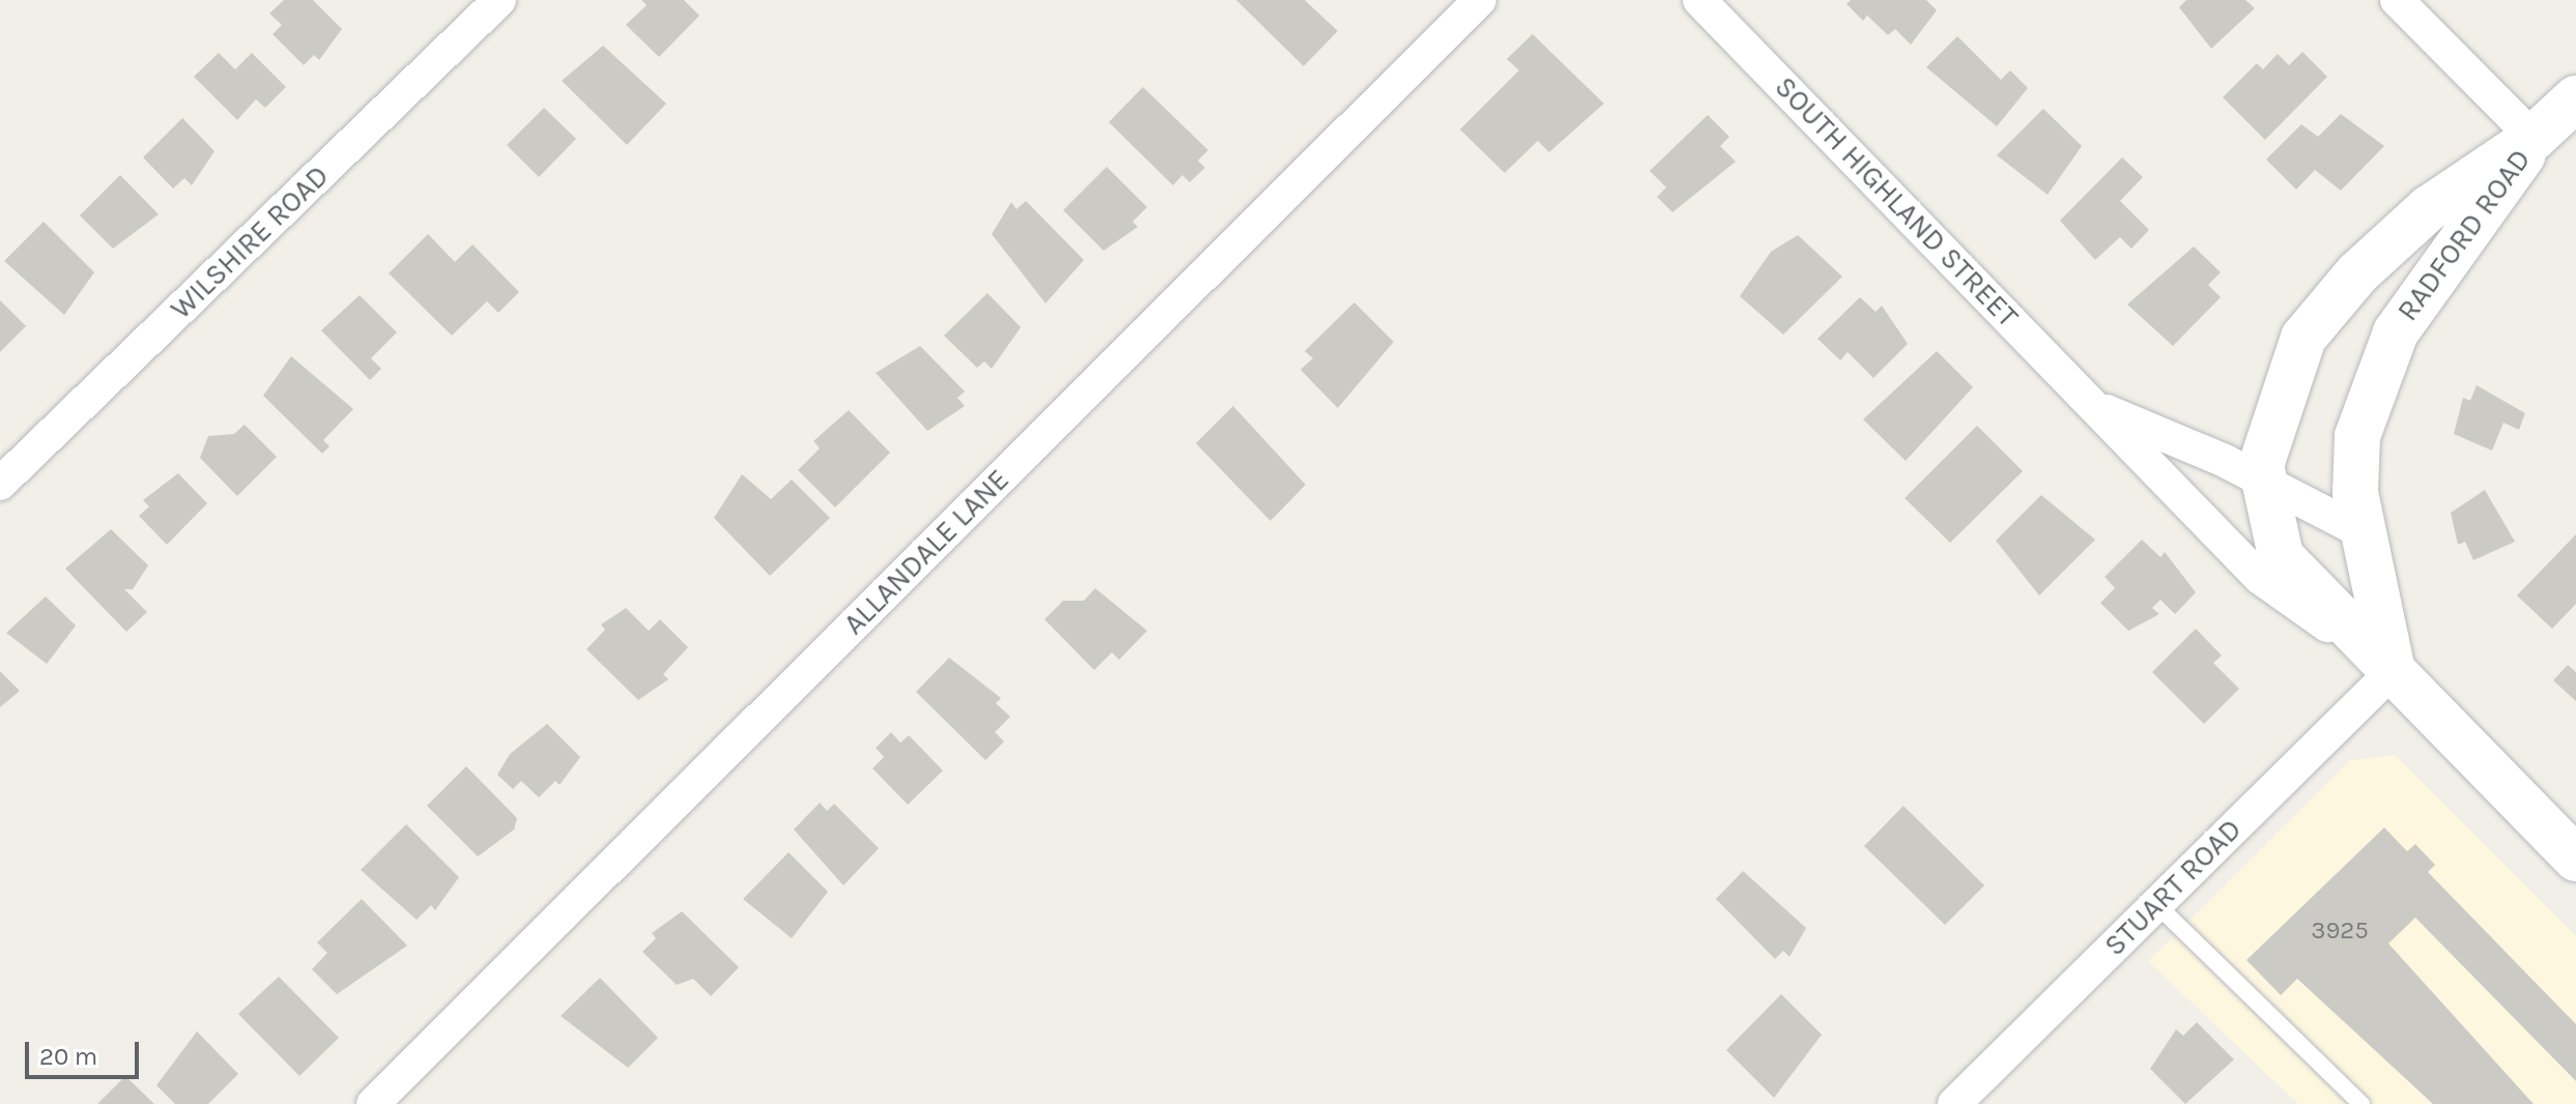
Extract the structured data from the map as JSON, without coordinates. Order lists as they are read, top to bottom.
{
  "streets": {
    "main road": ["SOUTH HIGHLAND STREET", "RADFORD ROAD"],
    "street": ["WILSHIRE ROAD", "ALLANDALE LANE", "STUART ROAD"]
  },
  "crossings": [
    ["SOUTH HIGHLAND STREET", "RADFORD ROAD"],
    ["SOUTH HIGHLAND STREET", "STUART ROAD"],
    ["RADFORD ROAD", "STUART ROAD"]
  ],
  "house_numbers": ["3925"],
  "scale_bar": "20 m"
}
